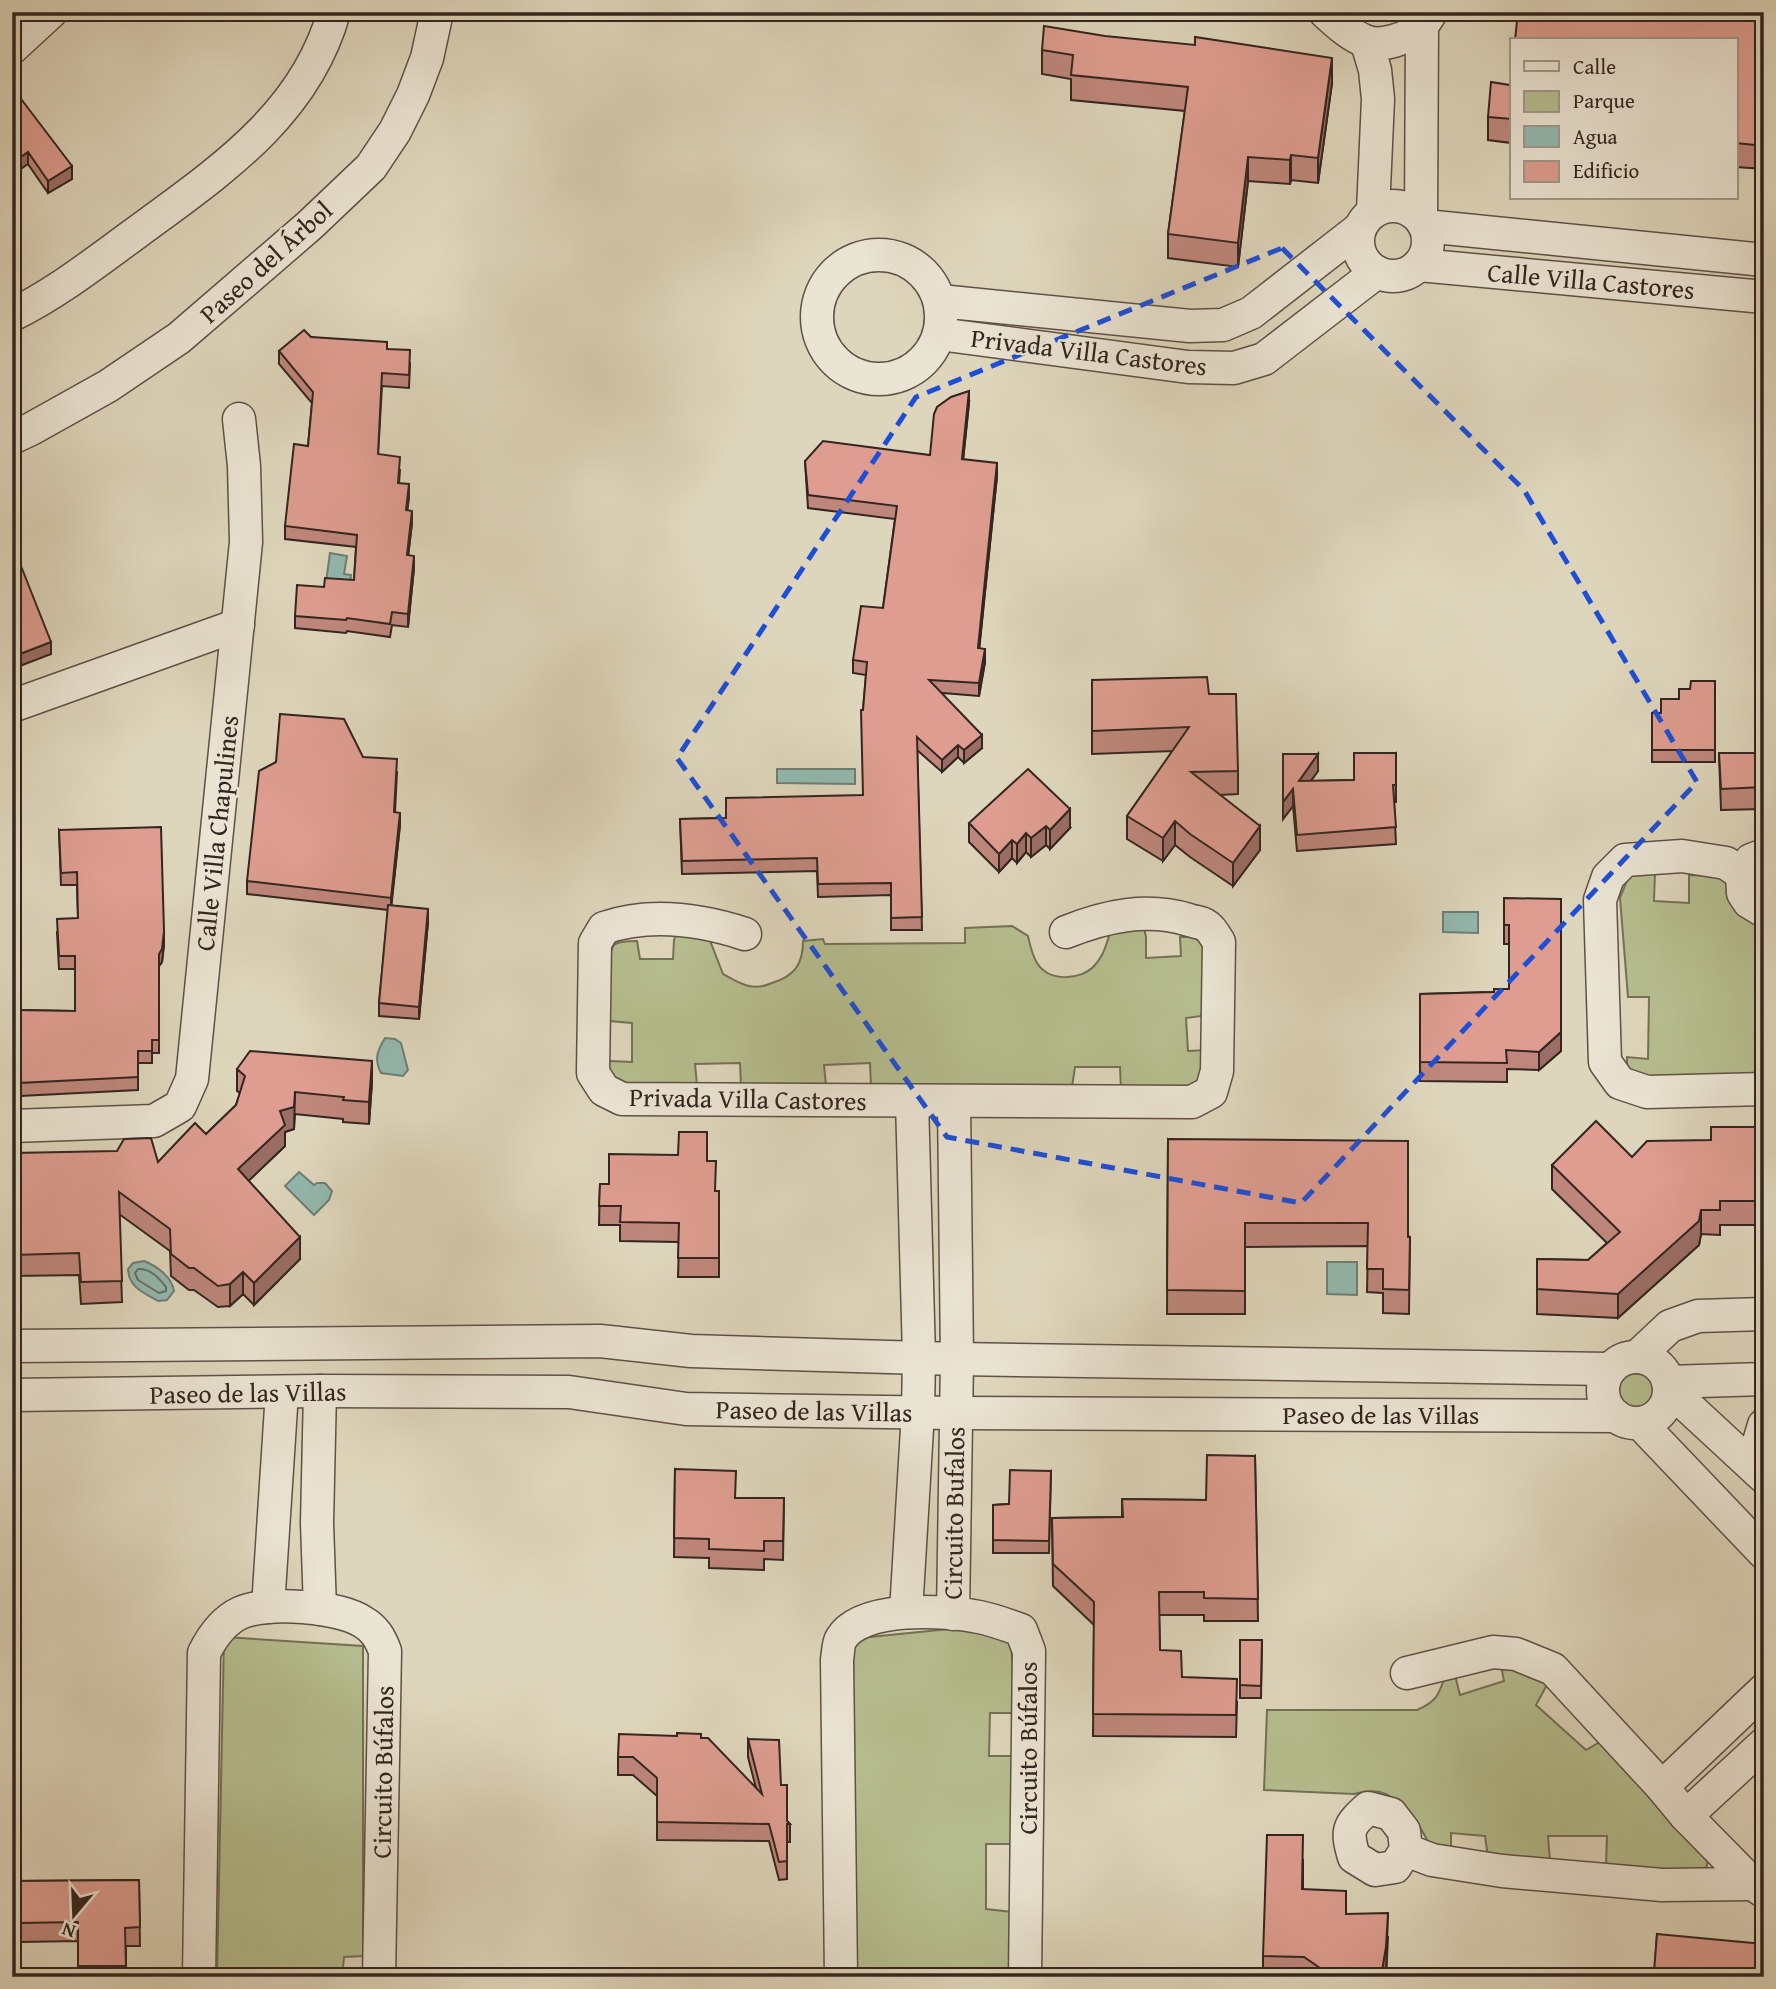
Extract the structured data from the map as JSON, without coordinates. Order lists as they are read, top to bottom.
{
  "streets": {
    "street": [
      "Paseo del Árbol",
      "Calle Villa Castores",
      "Privada Villa Castores",
      "Calle Villa Chapulines",
      "Paseo de las Villas",
      "Circuito Bufalos",
      "Circuito Búfalos"
    ]
  },
  "crossings": [
    ["Calle Villa Castores", "Privada Villa Castores"],
    ["Paseo de las Villas", "Circuito Bufalos"],
    ["Circuito Bufalos", "Circuito Búfalos"]
  ],
  "legend": [
    "Calle",
    "Parque",
    "Agua",
    "Edificio"
  ],
  "north": "bottom"
}
